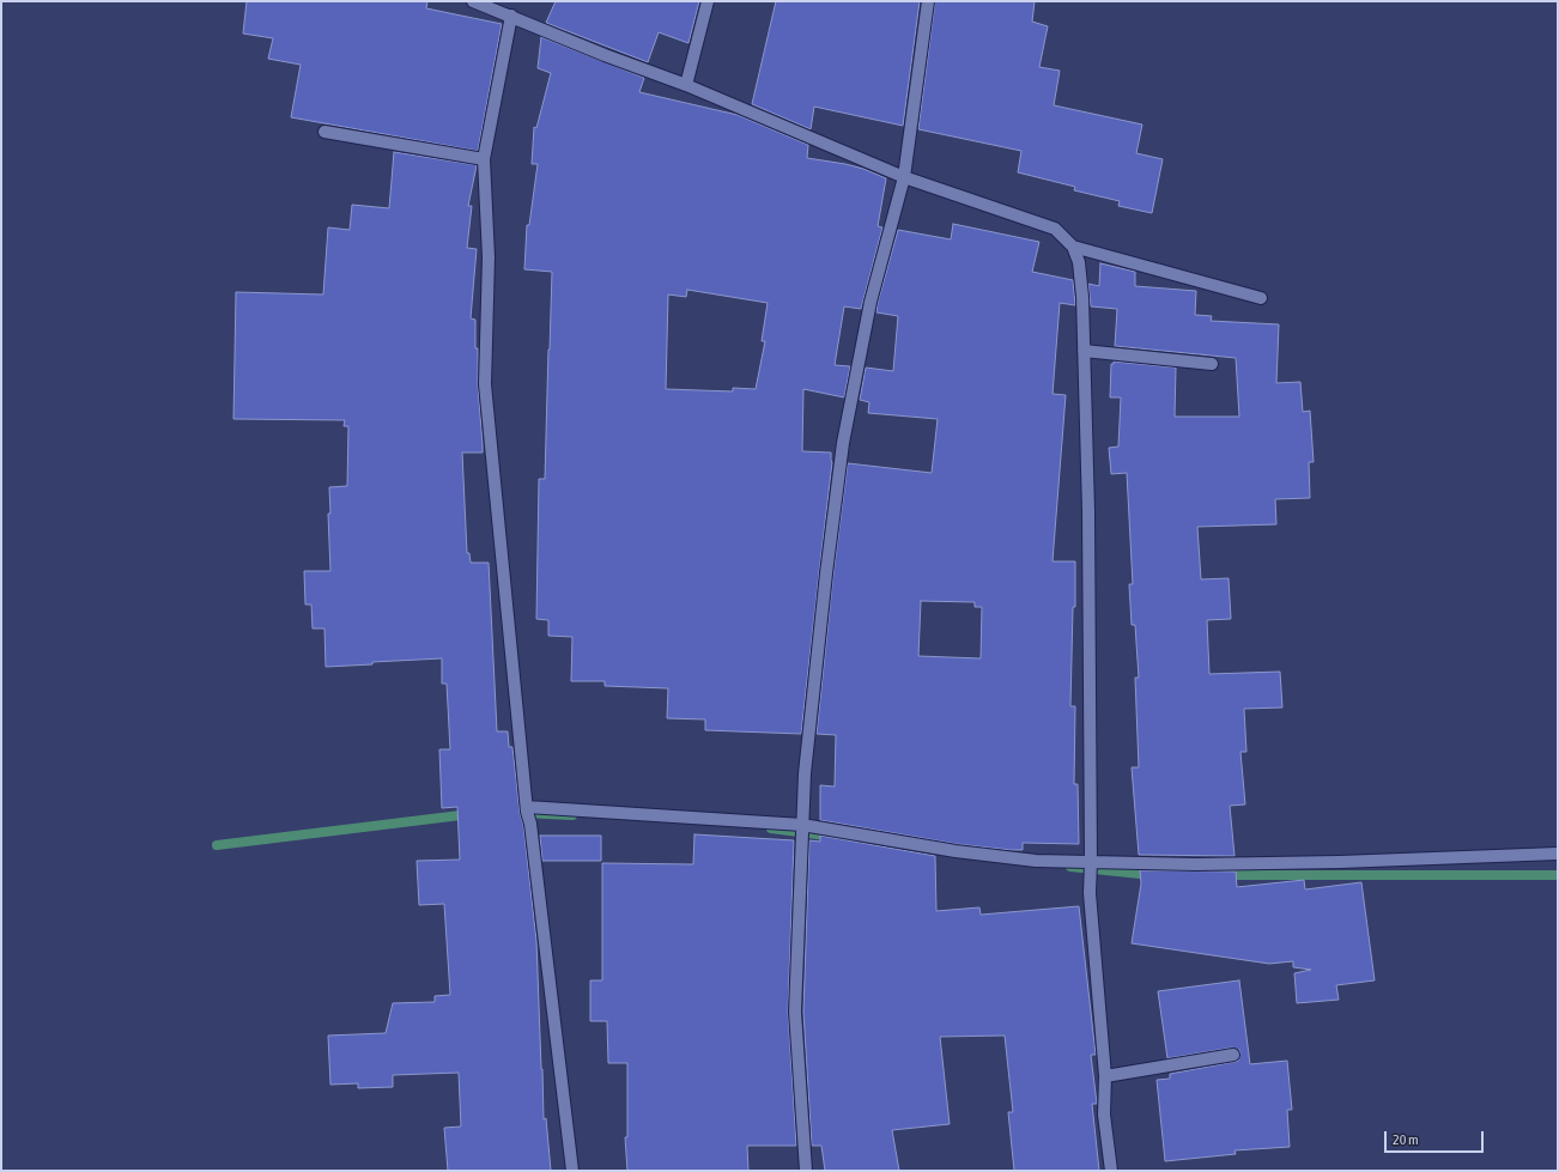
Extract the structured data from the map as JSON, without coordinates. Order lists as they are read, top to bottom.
{
  "scale_bar": "20 m"
}
